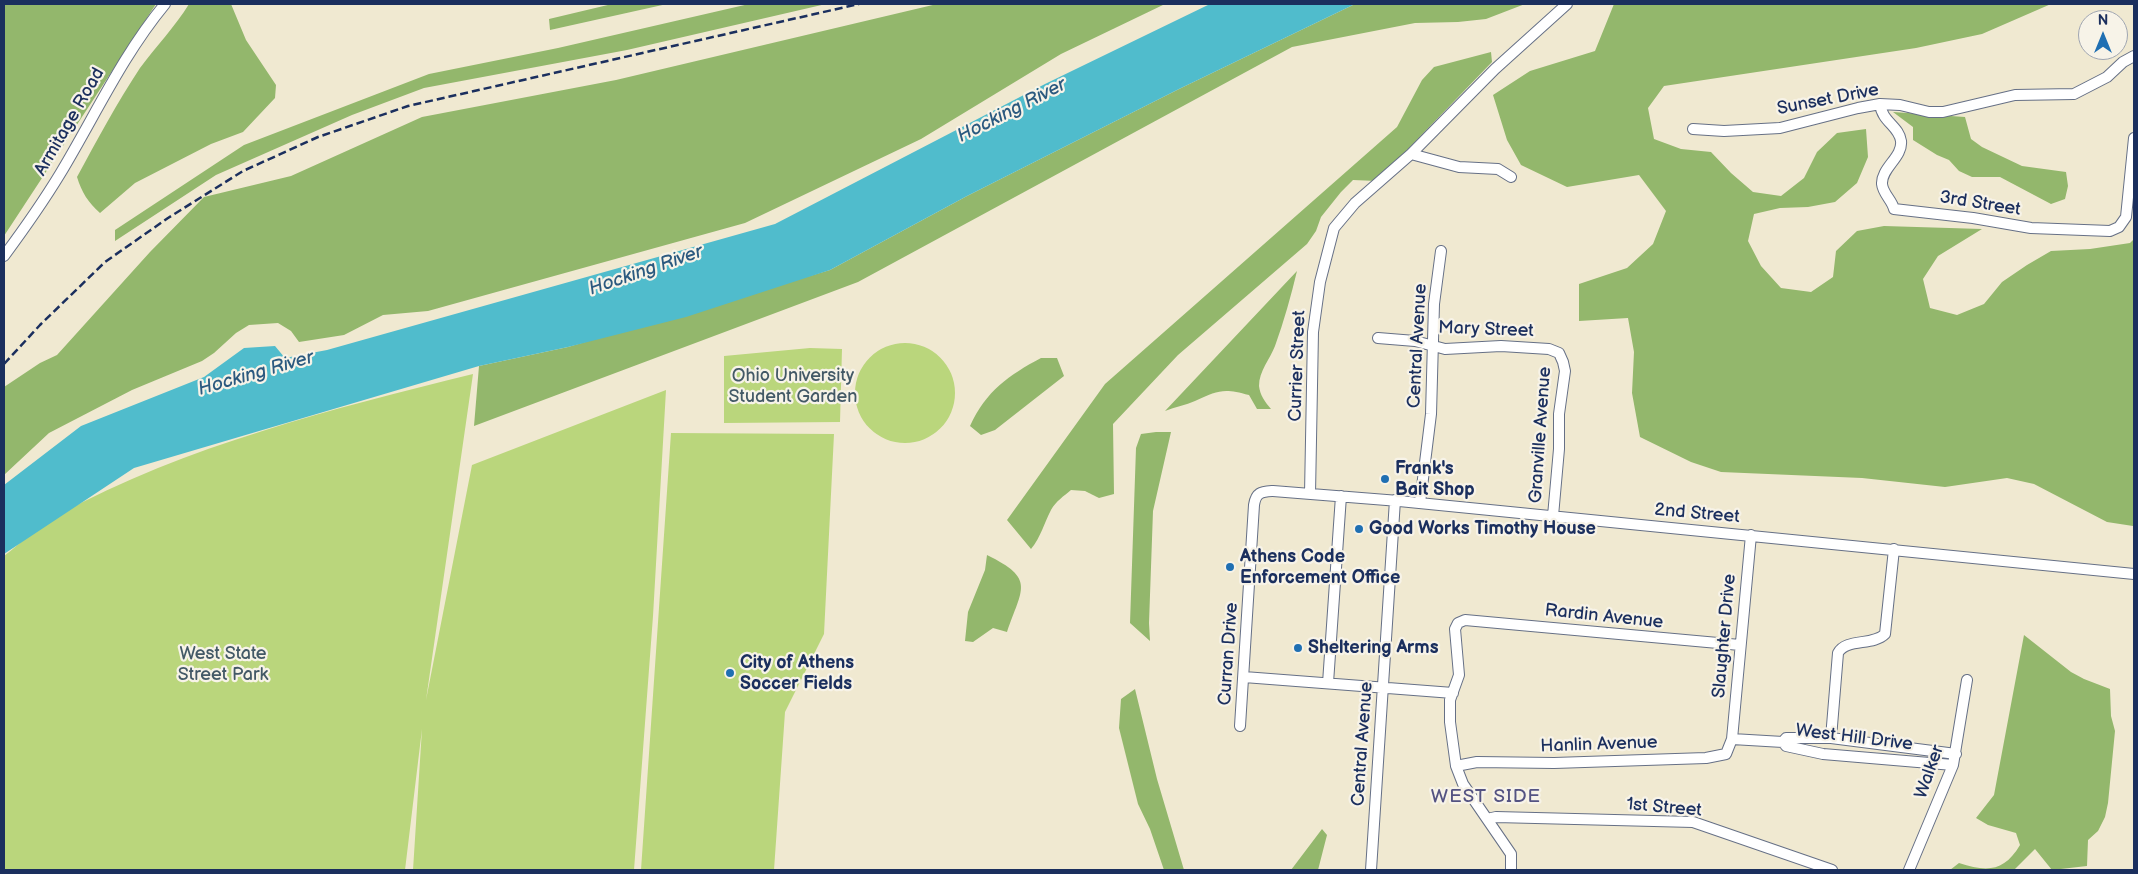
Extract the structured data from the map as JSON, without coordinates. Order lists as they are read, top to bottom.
{
  "streets": {
    "street": [
      "Sunset Drive",
      "Armitage Road",
      "3rd Street",
      "Mary Street",
      "Central Avenue",
      "Currier Street",
      "Granville Avenue",
      "2nd Street",
      "Rardin Avenue",
      "Slaughter Drive",
      "Curran Drive",
      "West Hill Drive",
      "Hanlin Avenue",
      "Walker",
      "1st Street"
    ]
  },
  "crossings": [
    ["Sunset Drive", "3rd Street"],
    ["Mary Street", "Central Avenue"],
    ["Mary Street", "Granville Avenue"],
    ["Central Avenue", "2nd Street"],
    ["Currier Street", "2nd Street"],
    ["Granville Avenue", "2nd Street"],
    ["2nd Street", "Slaughter Drive"],
    ["2nd Street", "Curran Drive"],
    ["Rardin Avenue", "Slaughter Drive"],
    ["Slaughter Drive", "West Hill Drive"],
    ["Slaughter Drive", "Hanlin Avenue"],
    ["West Hill Drive", "Hanlin Avenue"],
    ["West Hill Drive", "Walker"]
  ],
  "districts": ["WEST SIDE"],
  "water": ["Hocking River"],
  "parks": ["Ohio University Student Garden", "West State Street Park"],
  "places": [
    "Frank's Bait Shop",
    "Good Works Timothy House",
    "Athens Code Enforcement Office",
    "Sheltering Arms",
    "City of Athens Soccer Fields"
  ],
  "north": "top"
}
